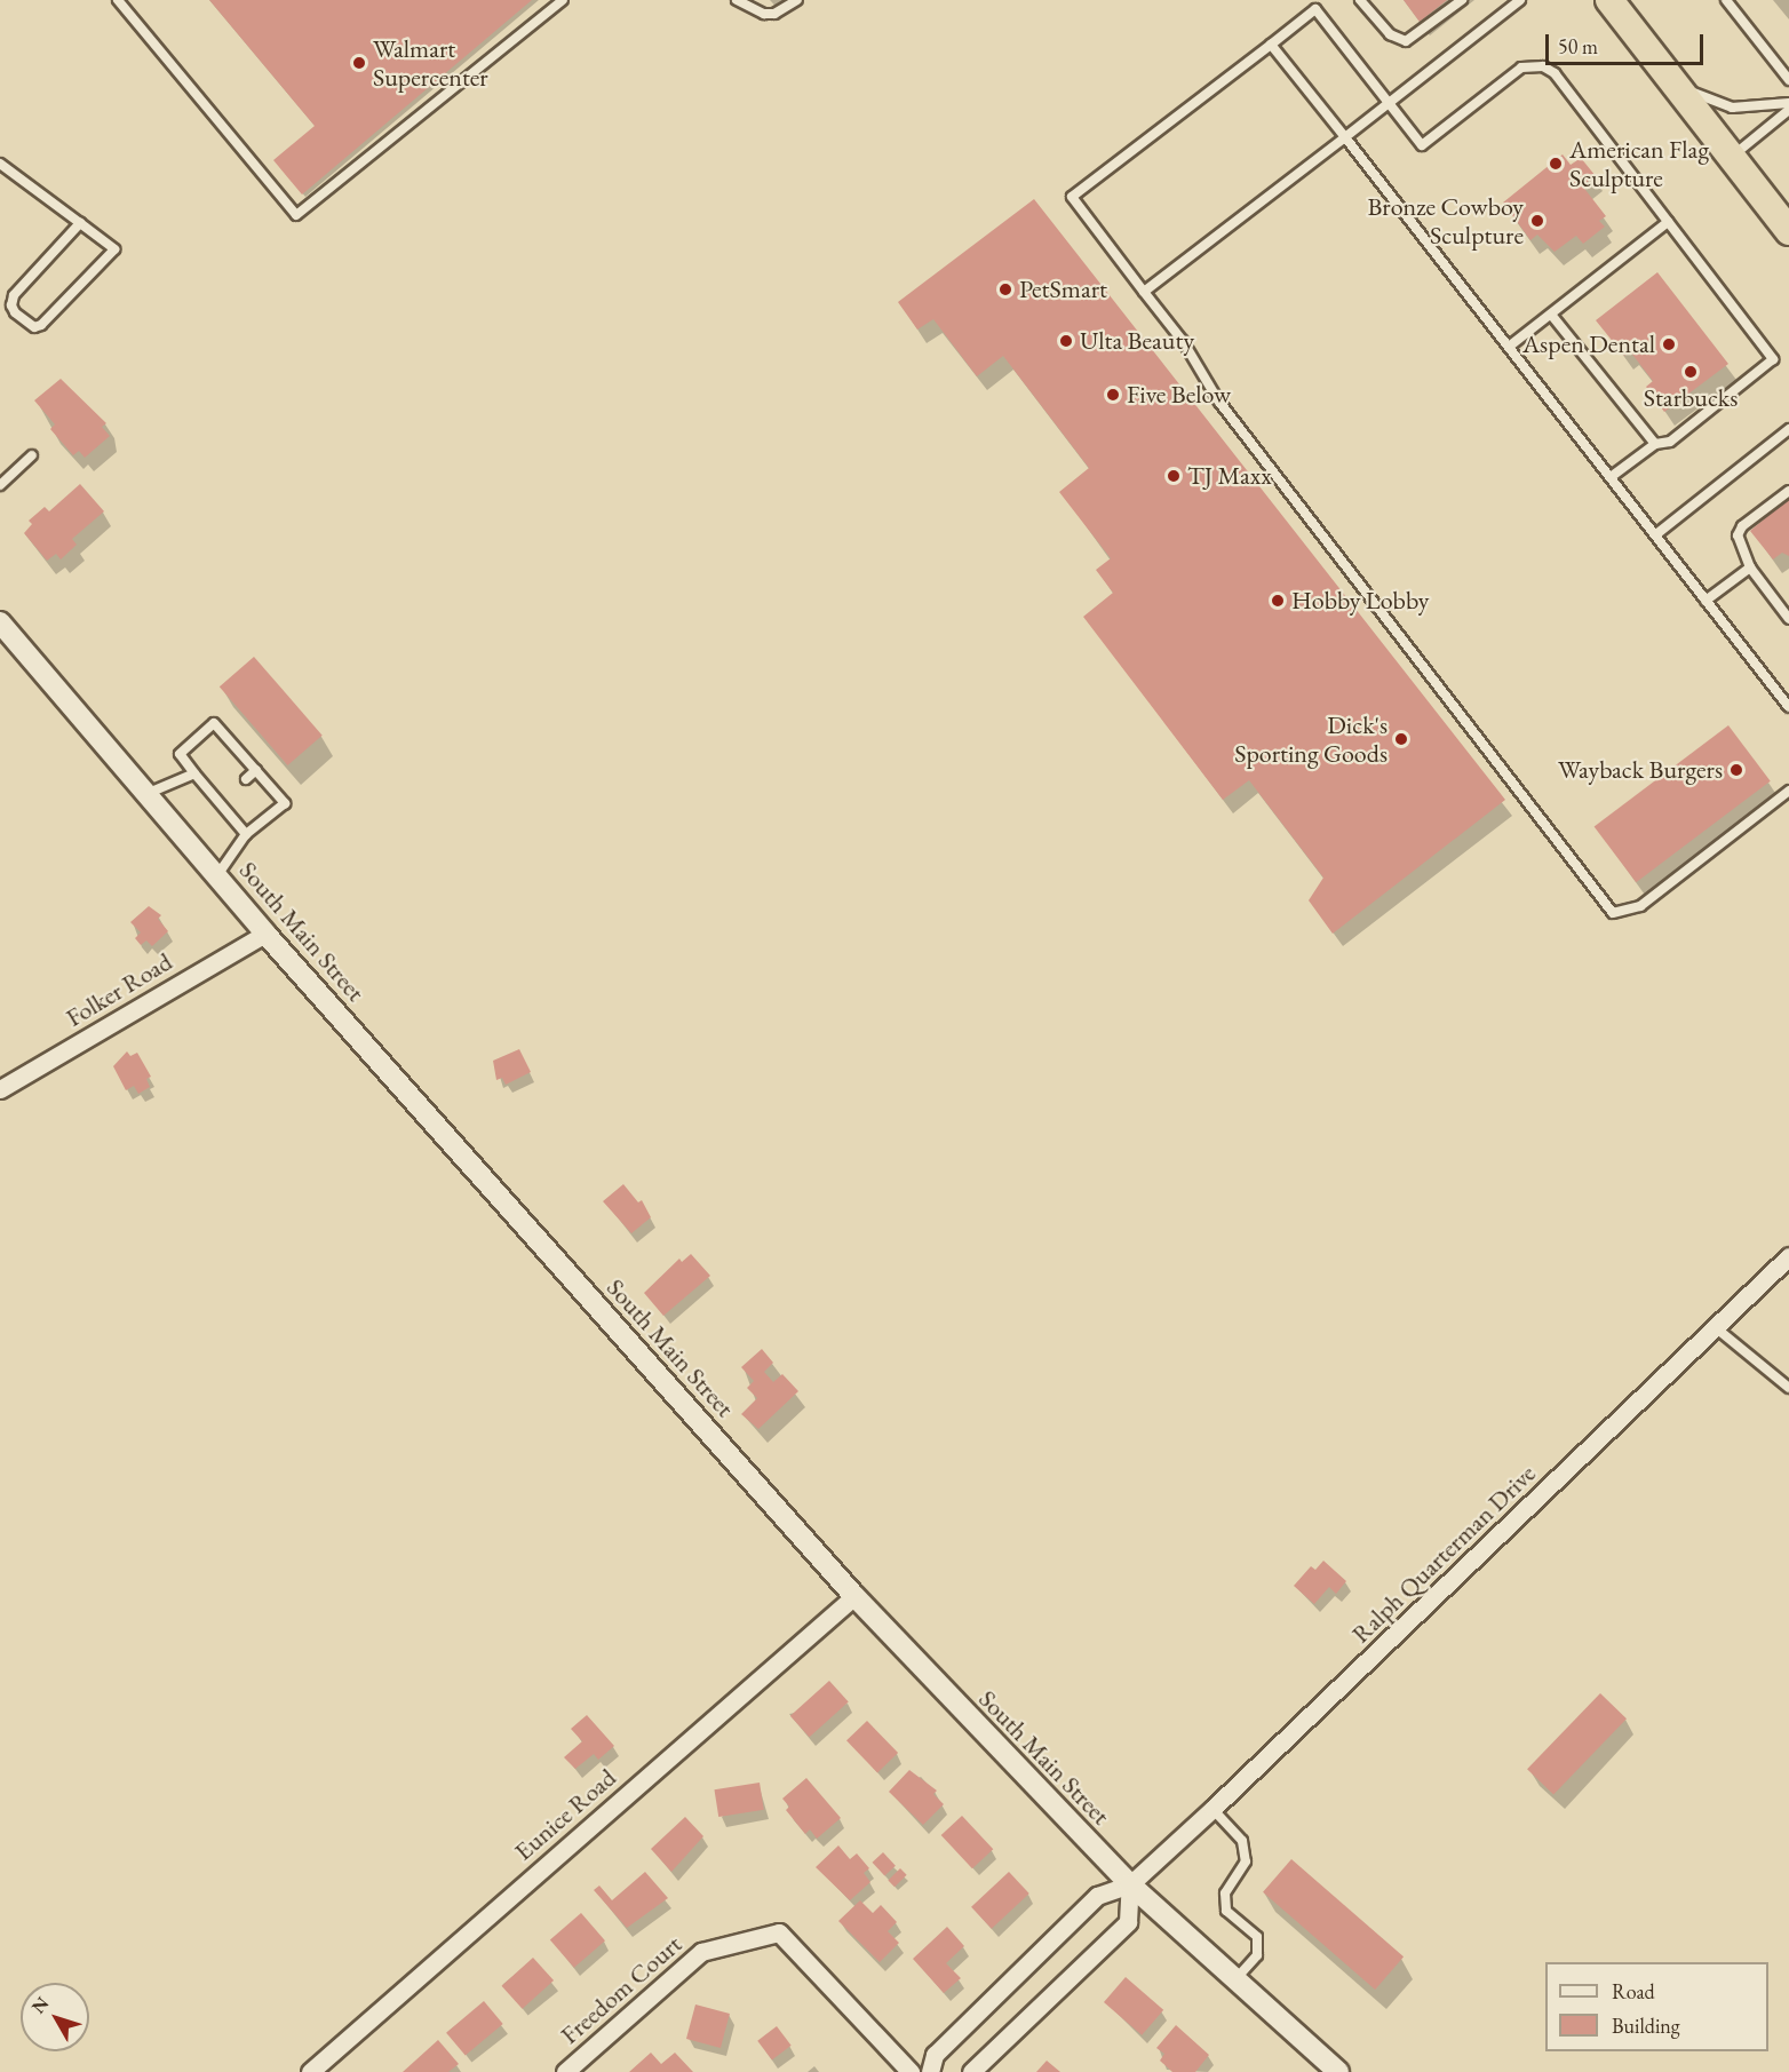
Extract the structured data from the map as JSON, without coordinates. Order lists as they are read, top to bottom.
{
  "streets": {
    "street": [
      "South Main Street",
      "Folker Road",
      "Ralph Quarterman Drive",
      "Eunice Road",
      "Freedom Court"
    ]
  },
  "crossings": [
    ["South Main Street", "Folker Road"],
    ["South Main Street", "Ralph Quarterman Drive"],
    ["South Main Street", "Eunice Road"]
  ],
  "places": [
    "Walmart Supercenter",
    "American Flag Sculpture",
    "Bronze Cowboy Sculpture",
    "PetSmart",
    "Ulta Beauty",
    "Aspen Dental",
    "Starbucks",
    "Five Below",
    "TJ Maxx",
    "Hobby Lobby",
    "Dick's Sporting Goods",
    "Wayback Burgers"
  ],
  "legend": ["Road", "Building"],
  "scale_bar": "50 m",
  "north": "top left"
}
